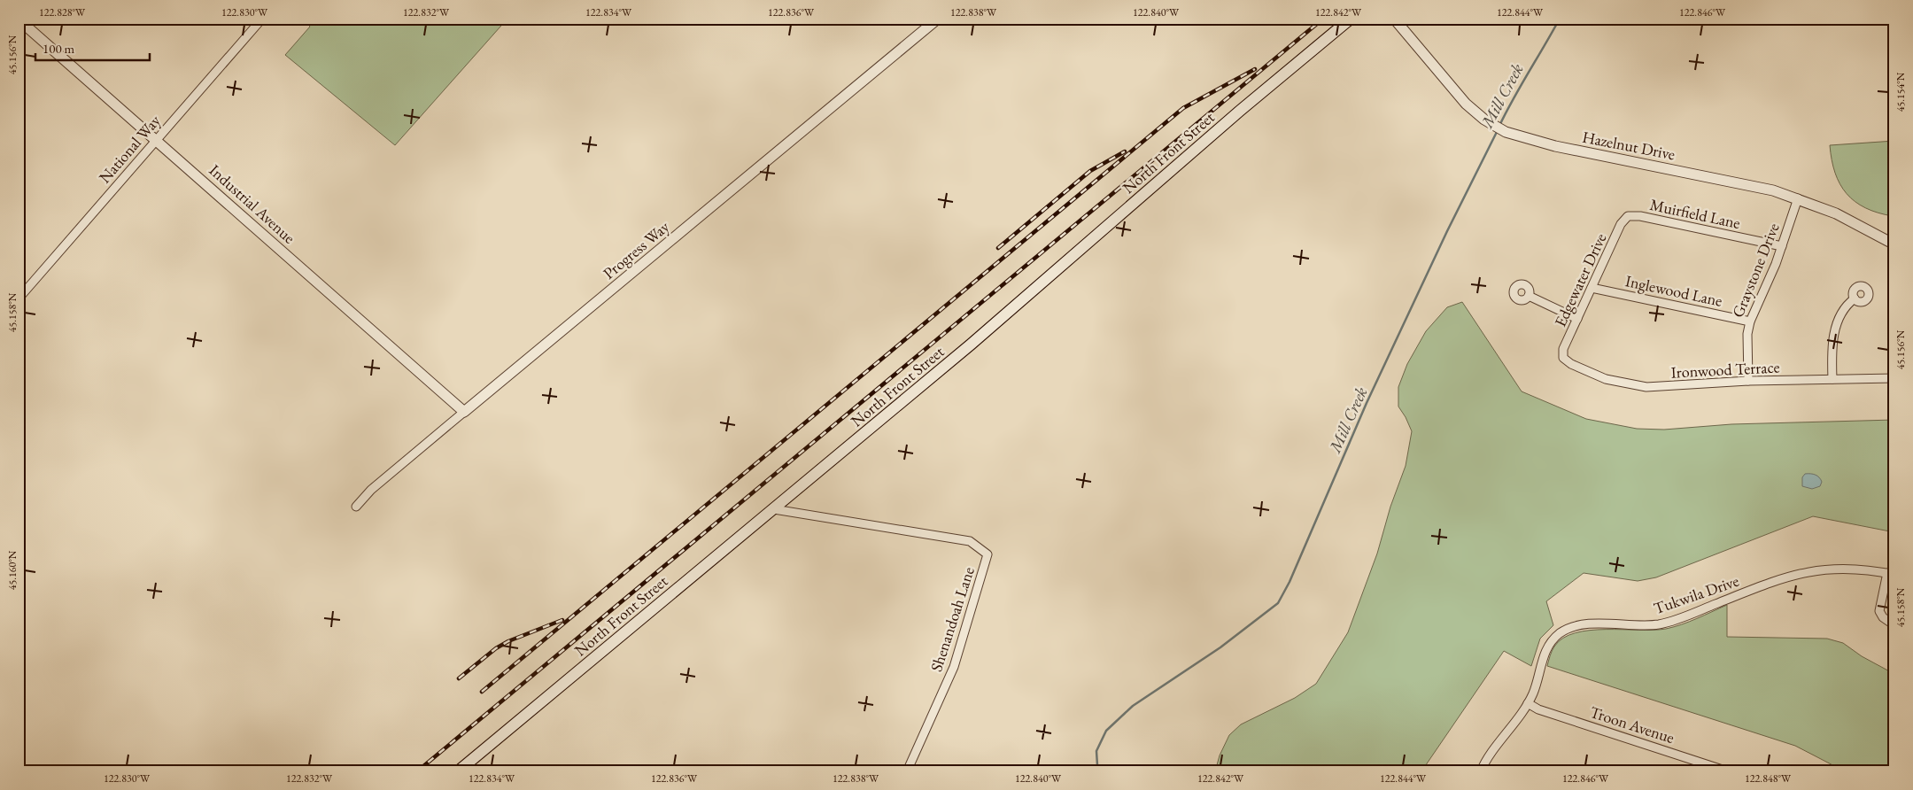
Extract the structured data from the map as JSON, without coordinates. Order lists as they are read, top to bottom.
{
  "streets": {
    "main road": ["North Front Street"],
    "street": [
      "Hazelnut Drive",
      "National Way",
      "Industrial Avenue",
      "Muirfield Lane",
      "Progress Way",
      "Graystone Drive",
      "Edgewater Drive",
      "Inglewood Lane",
      "Ironwood Terrace",
      "Tukwila Drive",
      "Shenandoah Lane",
      "Troon Avenue"
    ]
  },
  "crossings": [
    ["Hazelnut Drive", "Graystone Drive"],
    ["National Way", "Industrial Avenue"],
    ["North Front Street", "Shenandoah Lane"],
    ["Industrial Avenue", "Progress Way"],
    ["Muirfield Lane", "Graystone Drive"],
    ["Muirfield Lane", "Edgewater Drive"],
    ["Graystone Drive", "Inglewood Lane"],
    ["Graystone Drive", "Ironwood Terrace"],
    ["Edgewater Drive", "Inglewood Lane"],
    ["Edgewater Drive", "Ironwood Terrace"],
    ["Tukwila Drive", "Troon Avenue"]
  ],
  "water": ["Mill Creek"],
  "scale_bar": "100 m",
  "coordinates": [
    "122.828°W",
    "122.830°W",
    "122.832°W",
    "122.834°W",
    "122.836°W",
    "122.838°W",
    "122.840°W",
    "122.842°W",
    "122.844°W",
    "122.846°W",
    "45.156°N",
    "45.154°N",
    "45.158°N",
    "45.160°N",
    "122.848°W"
  ]
}
